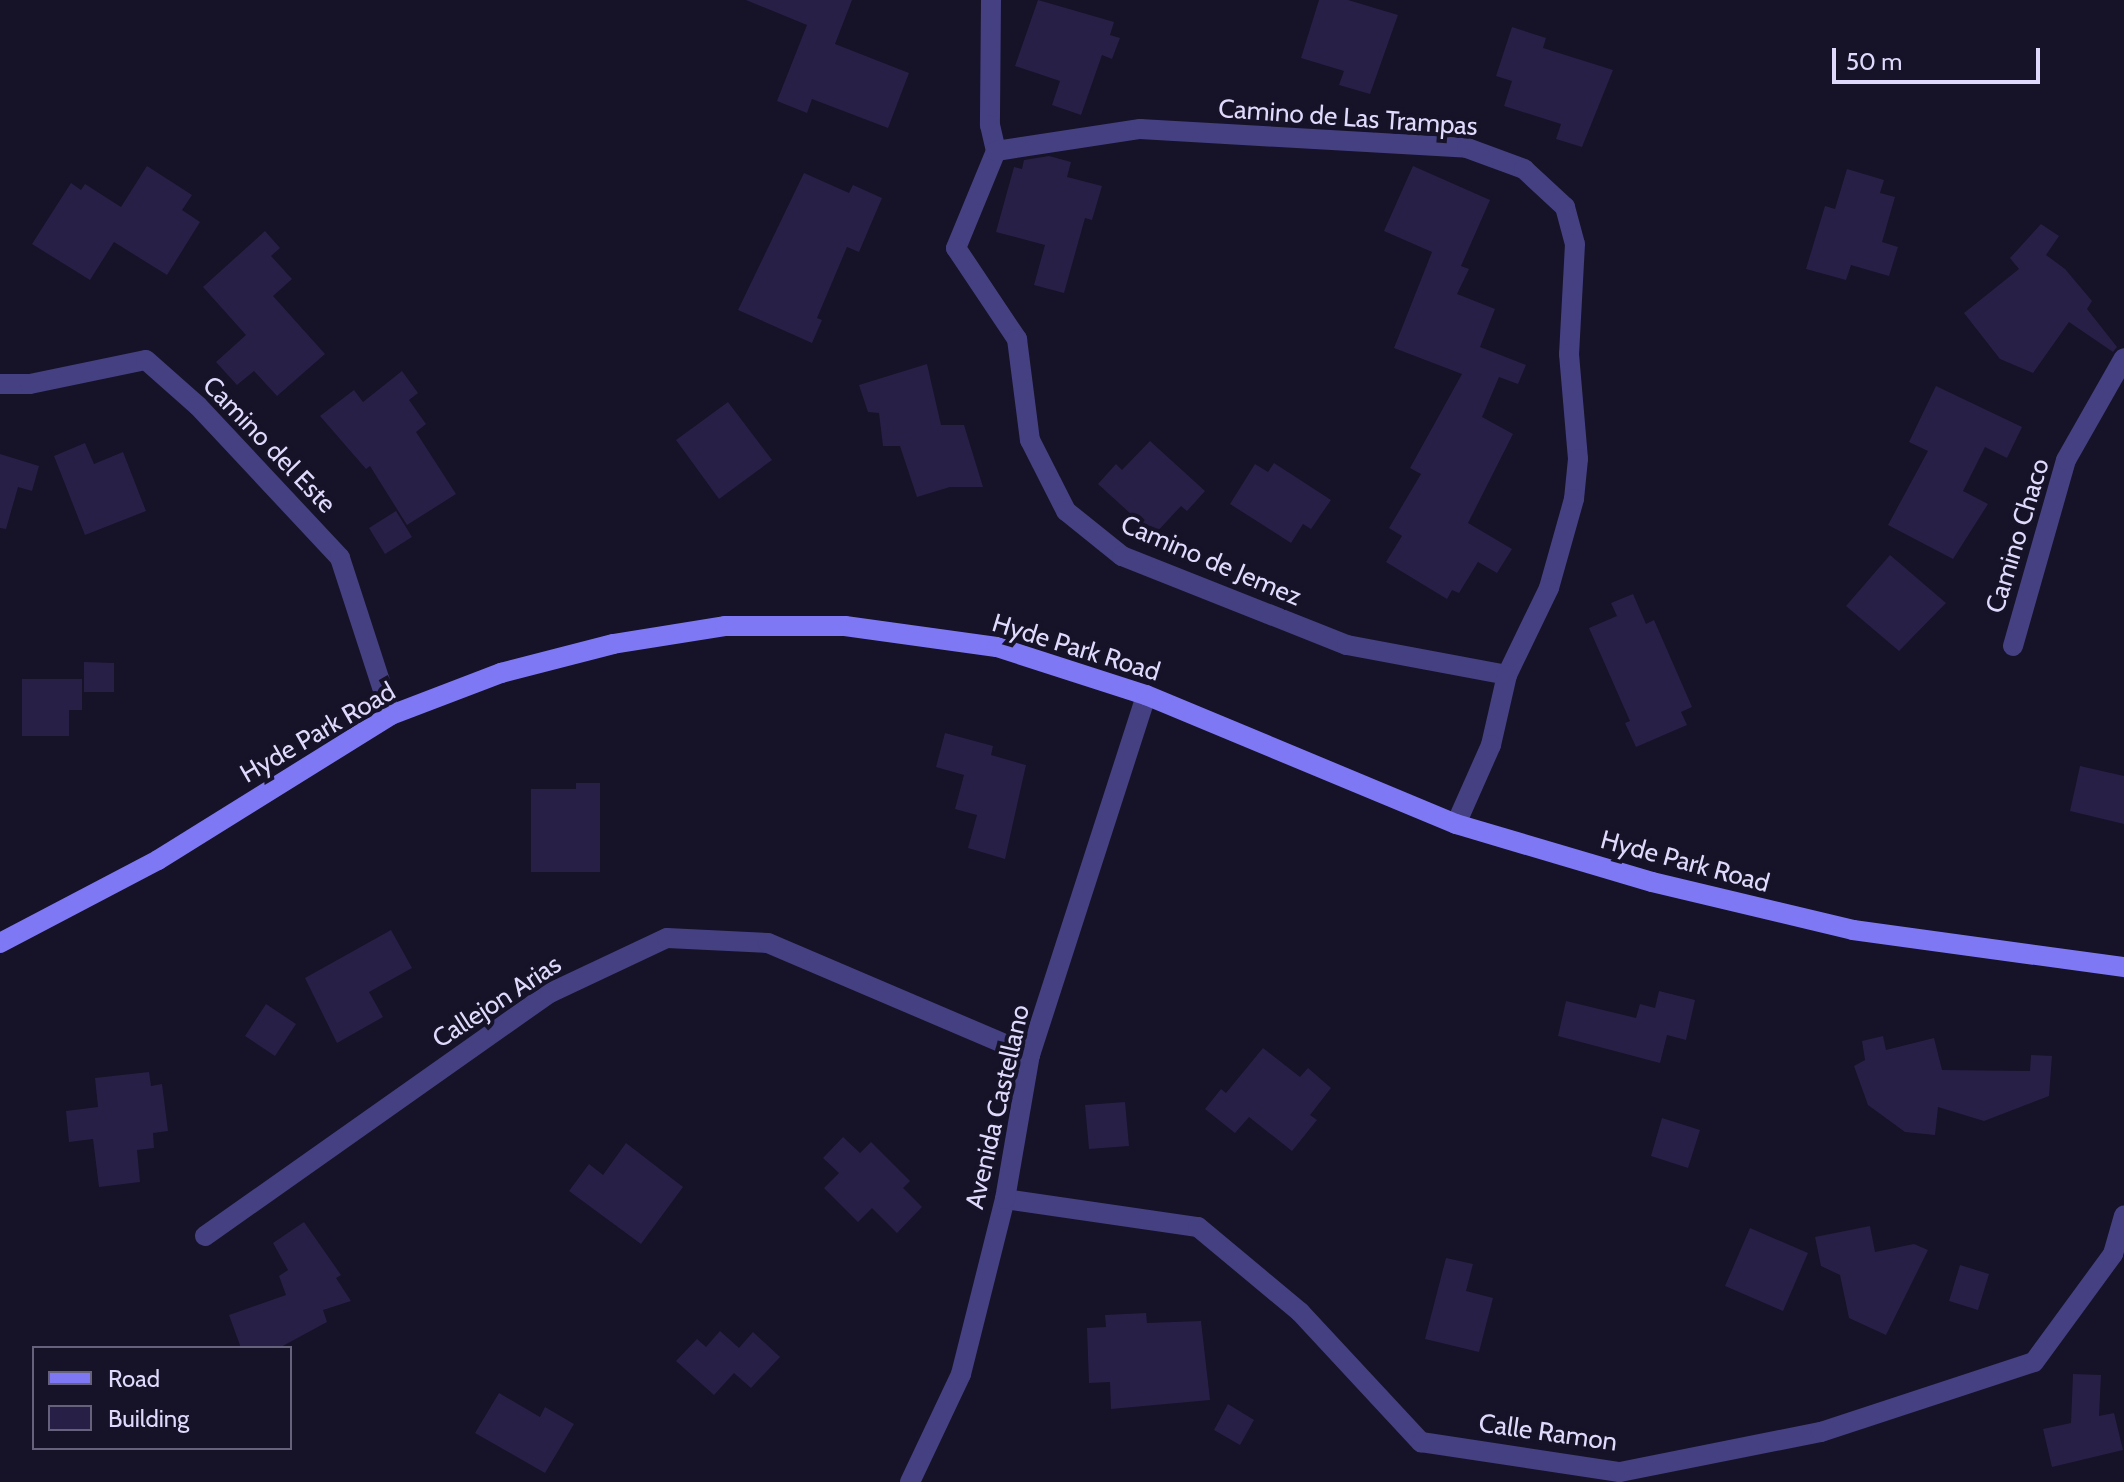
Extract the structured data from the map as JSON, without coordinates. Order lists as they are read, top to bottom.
{
  "streets": {
    "main road": ["Hyde Park Road"],
    "street": [
      "Camino de Las Trampas",
      "Camino del Este",
      "Camino Chaco",
      "Camino de Jemez",
      "Callejon Arias",
      "Avenida Castellano",
      "Calle Ramon"
    ]
  },
  "crossings": [
    ["Camino de Las Trampas", "Camino de Jemez"],
    ["Camino de Las Trampas", "Hyde Park Road"],
    ["Camino del Este", "Hyde Park Road"],
    ["Hyde Park Road", "Avenida Castellano"],
    ["Callejon Arias", "Avenida Castellano"],
    ["Avenida Castellano", "Calle Ramon"]
  ],
  "legend": ["Road", "Building"],
  "scale_bar": "50 m"
}
